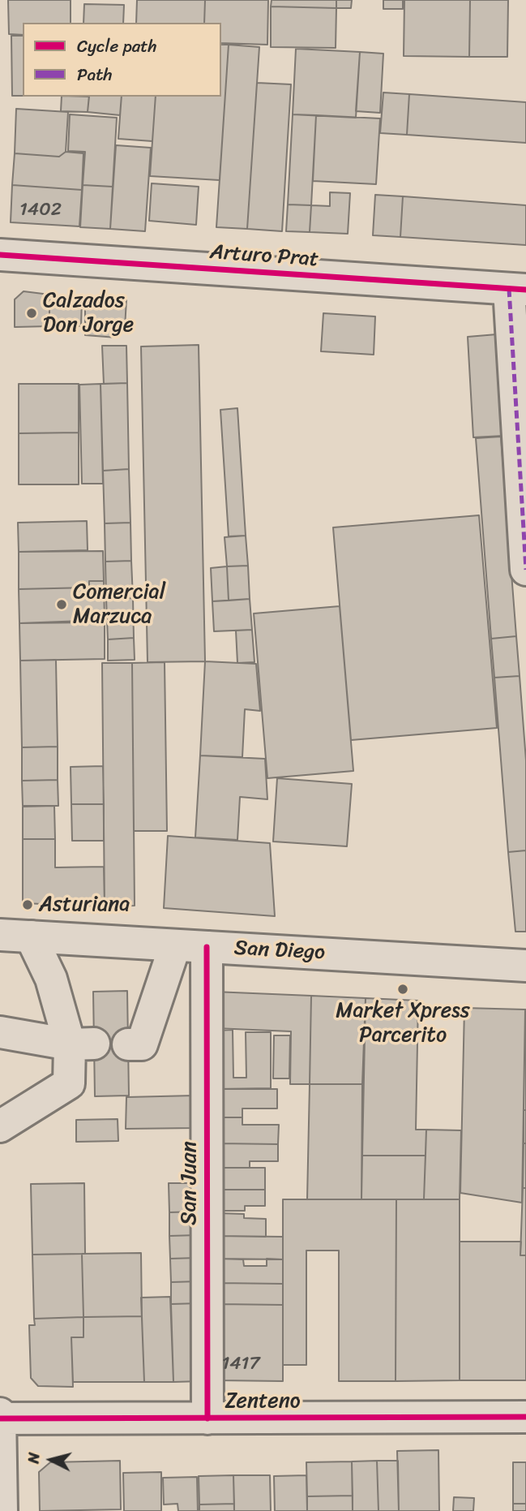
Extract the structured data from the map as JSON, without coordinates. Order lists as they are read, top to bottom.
{
  "streets": {
    "street": [
      "Arturo Prat",
      "San Diego",
      "San Juan",
      "Zenteno"
    ]
  },
  "crossings": [
    ["San Diego", "San Juan"],
    ["San Juan", "Zenteno"]
  ],
  "places": [
    "Calzados Don Jorge",
    "Comercial Marzuca",
    "Asturiana",
    "Market Xpress Parcerito"
  ],
  "house_numbers": ["1402", "1417"],
  "legend": ["Cycle path", "Path"],
  "north": "left"
}
